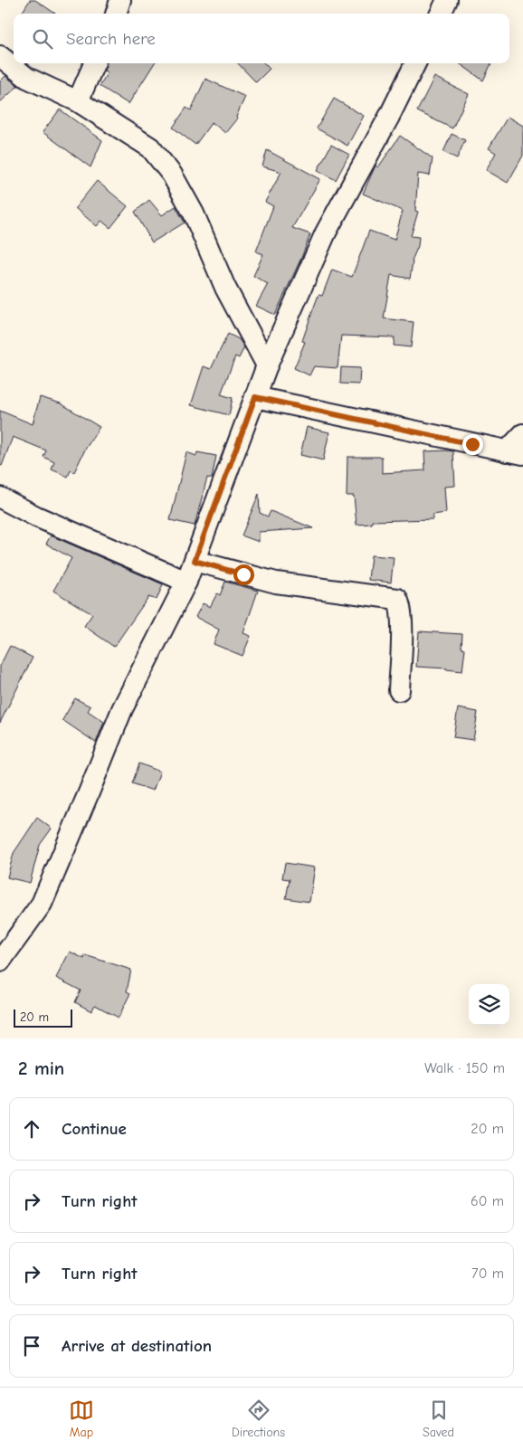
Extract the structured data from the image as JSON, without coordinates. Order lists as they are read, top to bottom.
{
  "scale_bar": "20 m",
  "page": {
    "search": "Search here",
    "scale": "20 m",
    "heading": ["2 min", "Walk · 150 m"],
    "list": [
      ["Continue", "20 m"],
      ["Turn right", "60 m"],
      ["Turn right", "70 m"],
      "Arrive at destination"
    ],
    "nav": ["Map", "Directions", "Saved"]
  }
}
